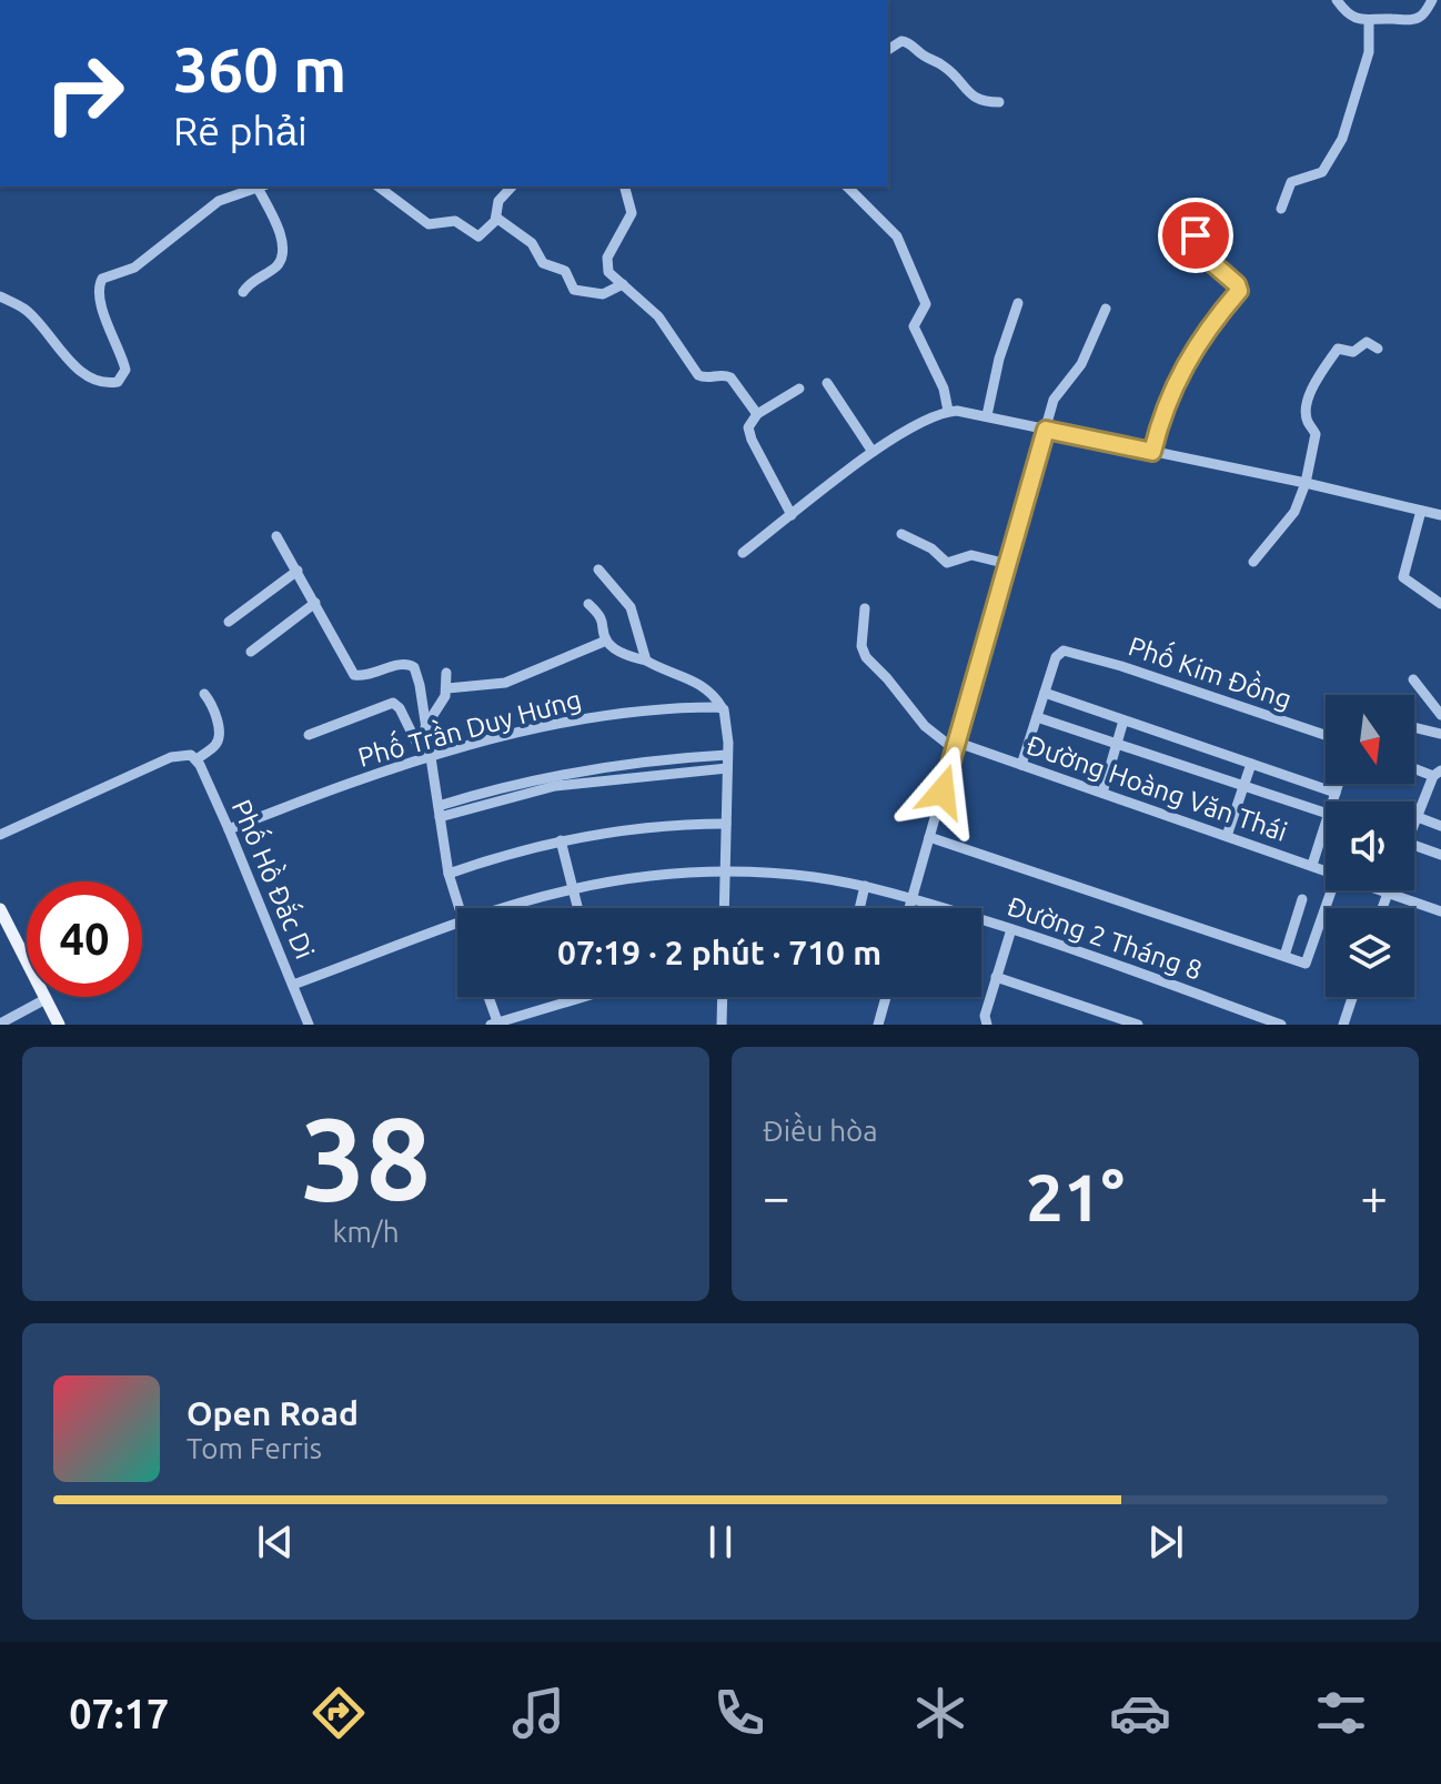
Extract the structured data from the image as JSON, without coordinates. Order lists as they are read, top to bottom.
{
  "streets": {
    "street": [
      "Phố Kim Đồng",
      "Phố Trần Duy Hưng",
      "Đường Hoàng Văn Thái",
      "Phố Hồ Đắc Di",
      "Đường 2 Tháng 8"
    ]
  },
  "crossings": [
    ["Phố Trần Duy Hưng", "Phố Hồ Đắc Di"],
    ["Phố Hồ Đắc Di", "Đường 2 Tháng 8"]
  ],
  "north": "bottom",
  "page": {
    "turn": ["360 m", "Rẽ phải"],
    "limit": "40",
    "trip": "07:19 · 2 phút · 710 m",
    "tile": [
      ["38", "km/h"],
      "Điều hòa"
    ],
    "heat": ["−", "21°", "+"],
    "song": ["Open Road", "Tom Ferris"],
    "tabs": "07:17"
  }
}
